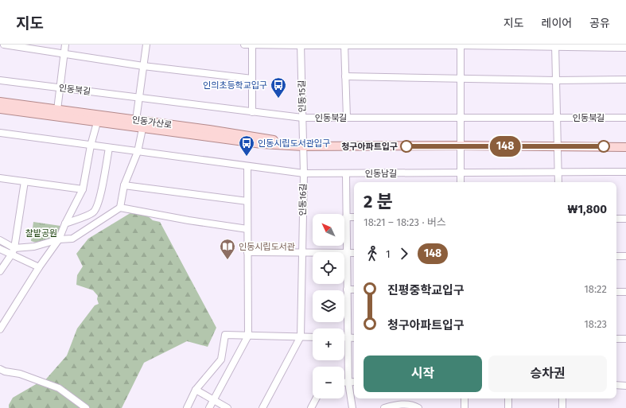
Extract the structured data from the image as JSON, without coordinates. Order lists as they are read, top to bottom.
{
  "streets": {
    "main road": ["인동가산로"],
    "street": [
      "인동북길",
      "인동15길",
      "인동남길",
      "인동16길"
    ]
  },
  "crossings": [
    ["인동북길", "인동15길"],
    ["인동15길", "인동가산로"],
    ["인동15길", "인동16길"],
    ["인동가산로", "인동16길"],
    ["인동남길", "인동16길"]
  ],
  "parks": ["찰밭공원"],
  "places": {
    "bus stop": ["인의초등학교입구", "인동시립도서관입구"],
    "other": ["청구아파트입구"],
    "library": ["인동시립도서관"]
  },
  "lines": ["bus line 148"],
  "north": "top left",
  "page": {
    "header": "지도",
    "nav": ["지도", "레이어", "공유"],
    "on_map": "148",
    "heading": ["2 분", "18:21 – 18:23 · 버스", "₩1,800"],
    "map_buttons": ["+", "−"],
    "legs": ["1", "148"],
    "list": [
      {
        "name": "진평중학교입구",
        "value": "18:22"
      },
      {
        "name": "청구아파트입구",
        "value": "18:23"
      }
    ],
    "buttons": ["시작", "승차권"]
  }
}
